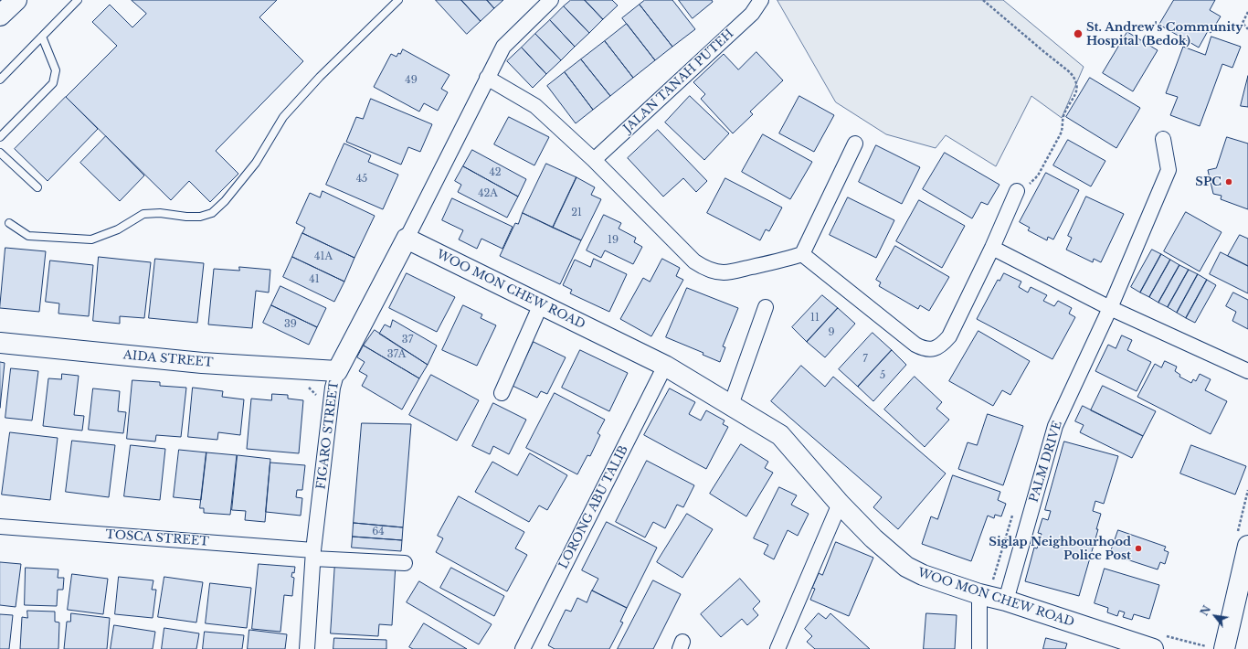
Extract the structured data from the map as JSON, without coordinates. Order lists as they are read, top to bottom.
{
  "streets": {
    "street": [
      "JALAN TANAH PUTEH",
      "WOO MON CHEW ROAD",
      "AIDA STREET",
      "FIGARO STREET",
      "PALM DRIVE",
      "LORONG ABU TALIB",
      "TOSCA STREET"
    ]
  },
  "crossings": [
    ["WOO MON CHEW ROAD", "FIGARO STREET"],
    ["WOO MON CHEW ROAD", "PALM DRIVE"],
    ["WOO MON CHEW ROAD", "LORONG ABU TALIB"],
    ["AIDA STREET", "FIGARO STREET"],
    ["FIGARO STREET", "TOSCA STREET"]
  ],
  "places": ["St. Andrew's Community Hospital (Bedok)", "SPC", "Siglap Neighbourhood Police Post"],
  "house_numbers": [
    "49",
    "42",
    "45",
    "42A",
    "21",
    "19",
    "41A",
    "41",
    "11",
    "39",
    "9",
    "37",
    "37A",
    "7",
    "5",
    "64"
  ],
  "north": "top left"
}
